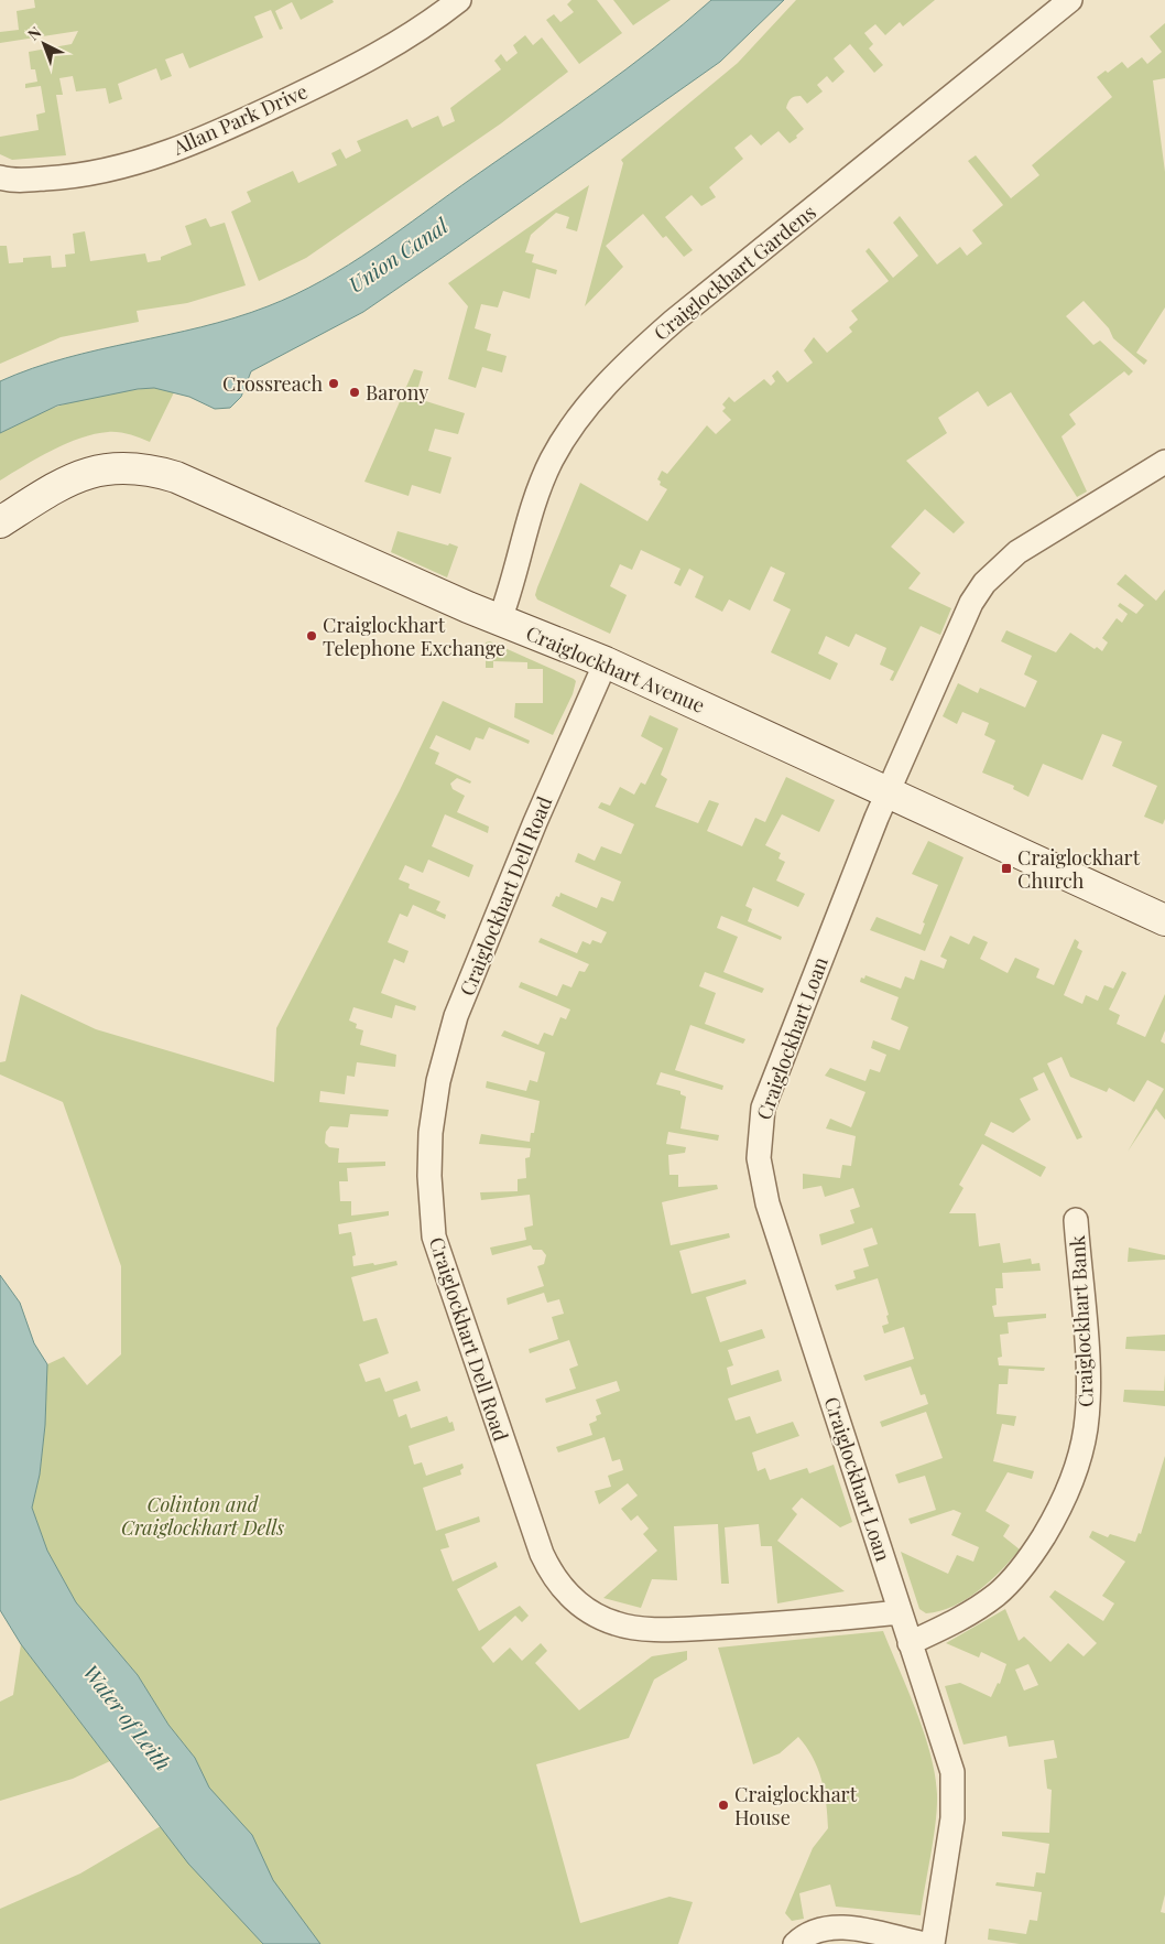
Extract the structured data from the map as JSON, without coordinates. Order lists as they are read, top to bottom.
{
  "streets": {
    "street": [
      "Allan Park Drive",
      "Craiglockhart Gardens",
      "Craiglockhart Avenue",
      "Craiglockhart Dell Road",
      "Craiglockhart Loan",
      "Craiglockhart Bank"
    ]
  },
  "crossings": [
    ["Craiglockhart Gardens", "Craiglockhart Avenue"],
    ["Craiglockhart Avenue", "Craiglockhart Dell Road"],
    ["Craiglockhart Avenue", "Craiglockhart Loan"],
    ["Craiglockhart Dell Road", "Craiglockhart Loan"],
    ["Craiglockhart Loan", "Craiglockhart Bank"]
  ],
  "water": ["Union Canal", "Water of Leith"],
  "parks": ["Colinton and Craiglockhart Dells"],
  "places": {
    "other": [
      "Crossreach",
      "Barony",
      "Craiglockhart Telephone Exchange",
      "Craiglockhart House"
    ],
    "transit": ["Craiglockhart Church"]
  },
  "north": "top left"
}
